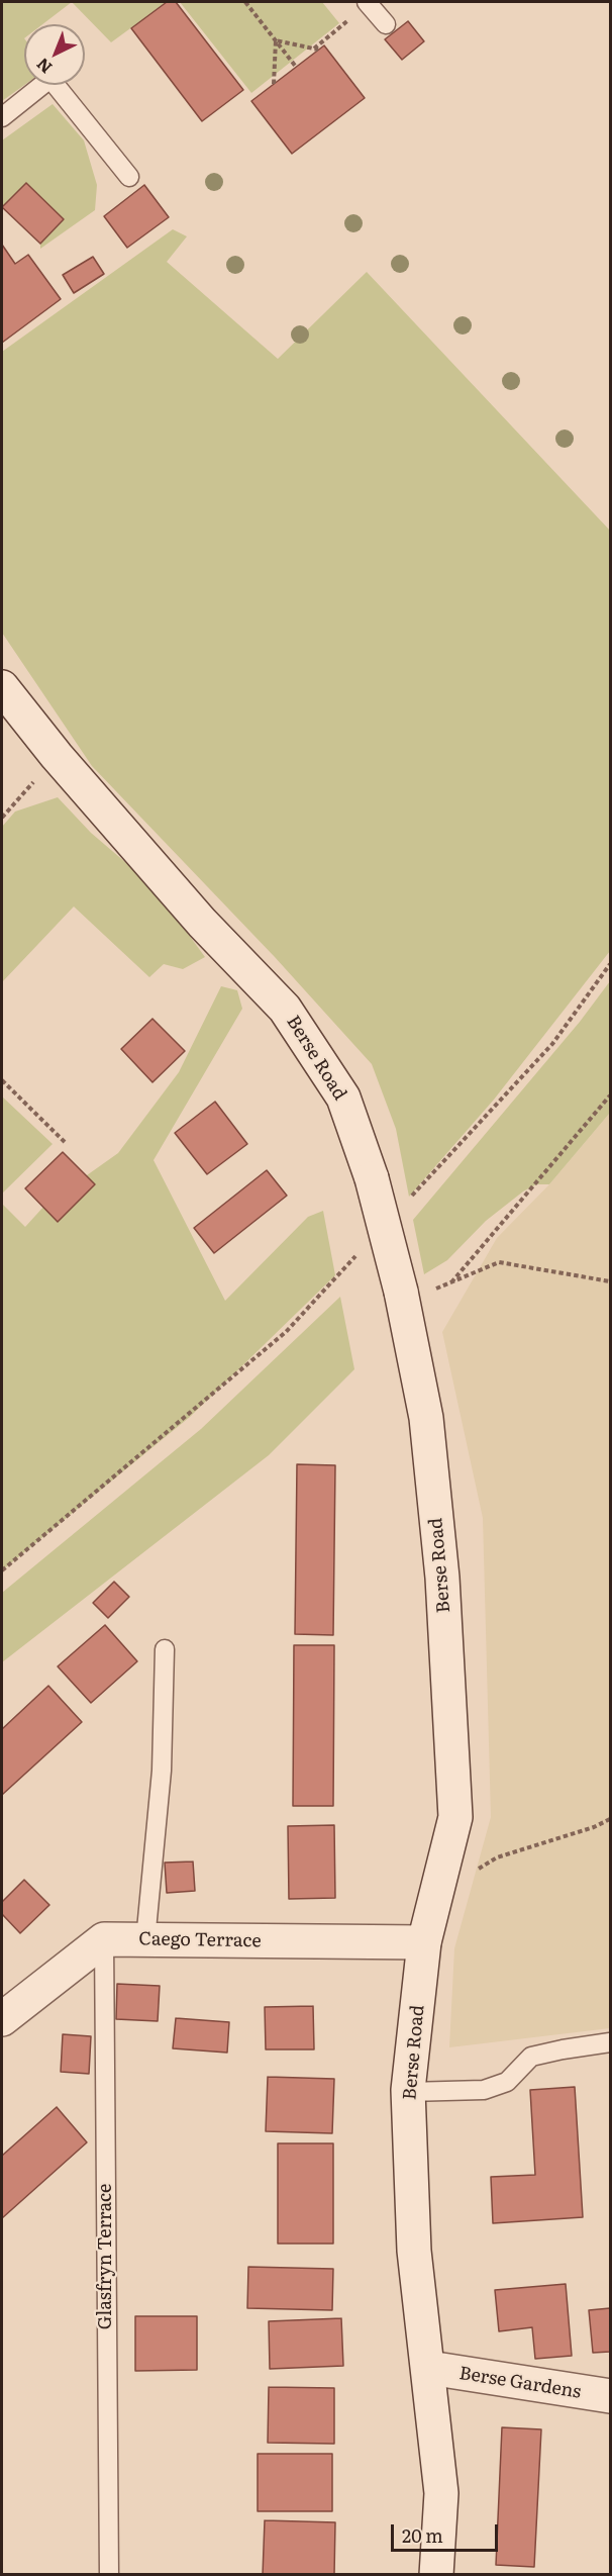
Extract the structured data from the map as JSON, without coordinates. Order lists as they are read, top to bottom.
{
  "streets": {
    "main road": ["Berse Road", "Caego Terrace", "Berse Gardens"],
    "lane": ["Glasfryn Terrace"]
  },
  "crossings": [
    ["Berse Road", "Caego Terrace"],
    ["Berse Road", "Berse Gardens"],
    ["Caego Terrace", "Glasfryn Terrace"]
  ],
  "scale_bar": "20 m",
  "north": "bottom left"
}
